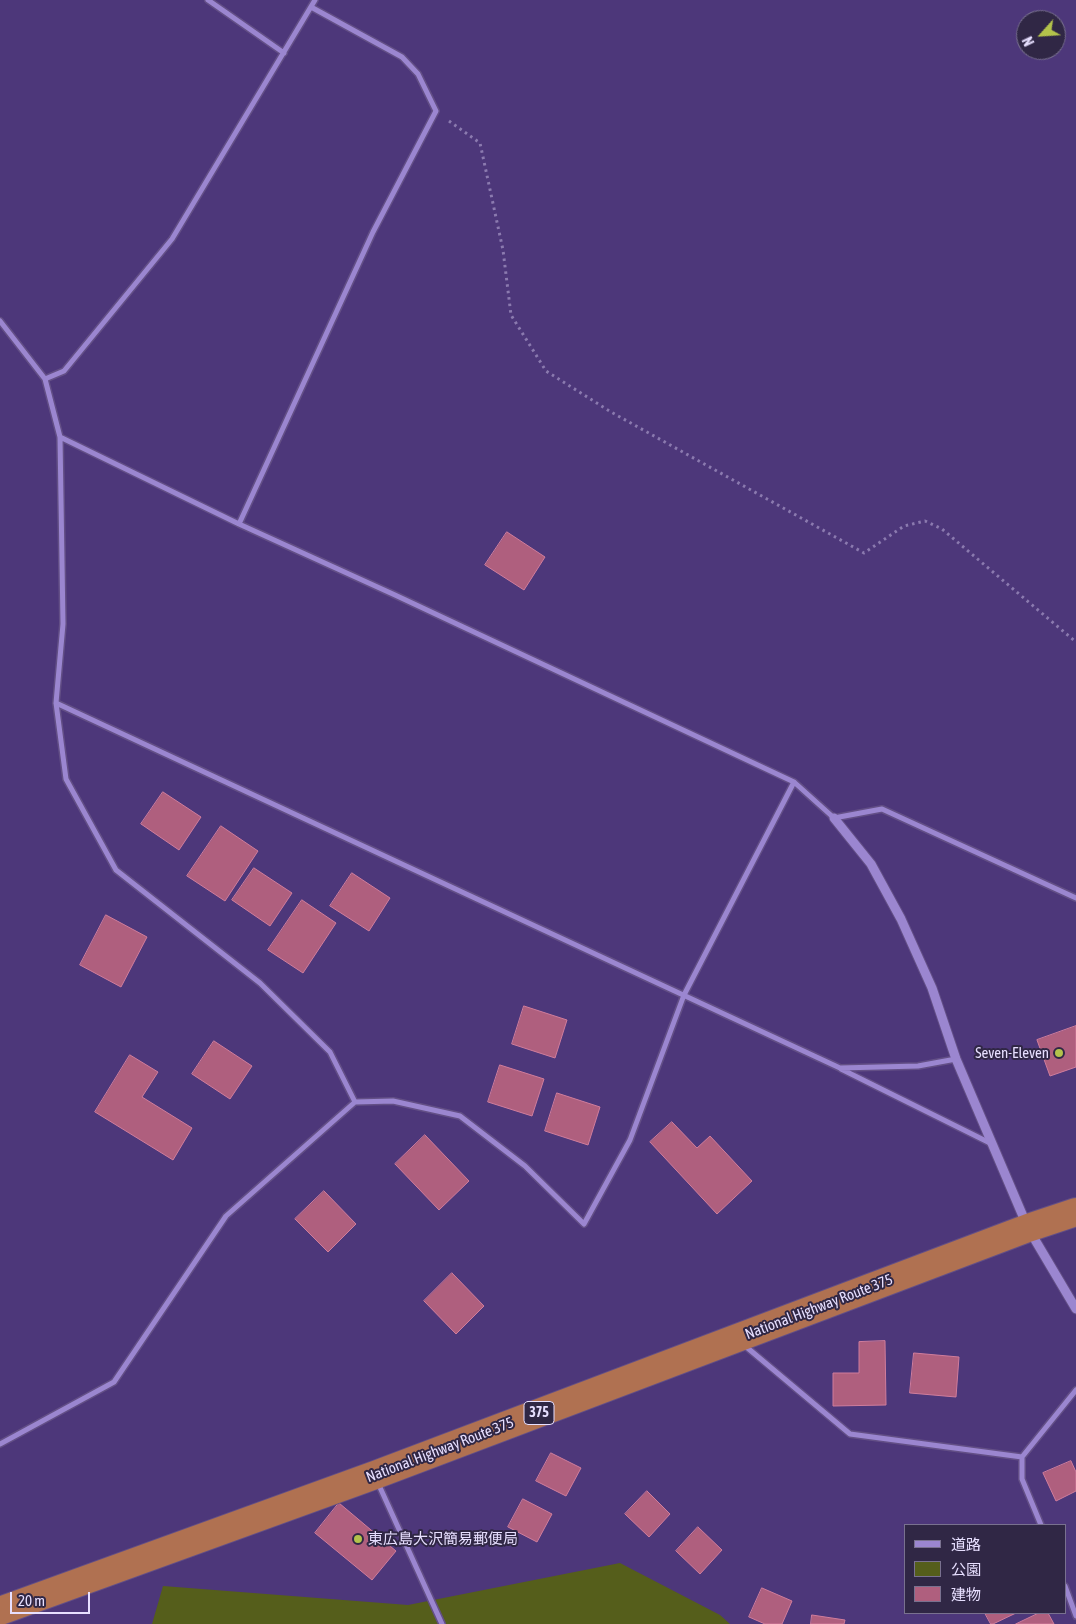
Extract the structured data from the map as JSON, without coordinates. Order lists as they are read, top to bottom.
{
  "streets": {
    "highway": ["National Highway Route 375", "375"]
  },
  "places": ["Seven-Eleven", "東広島大沢簡易郵便局"],
  "legend": ["道路", "公園", "建物"],
  "scale_bar": "20 m",
  "north": "bottom left"
}
